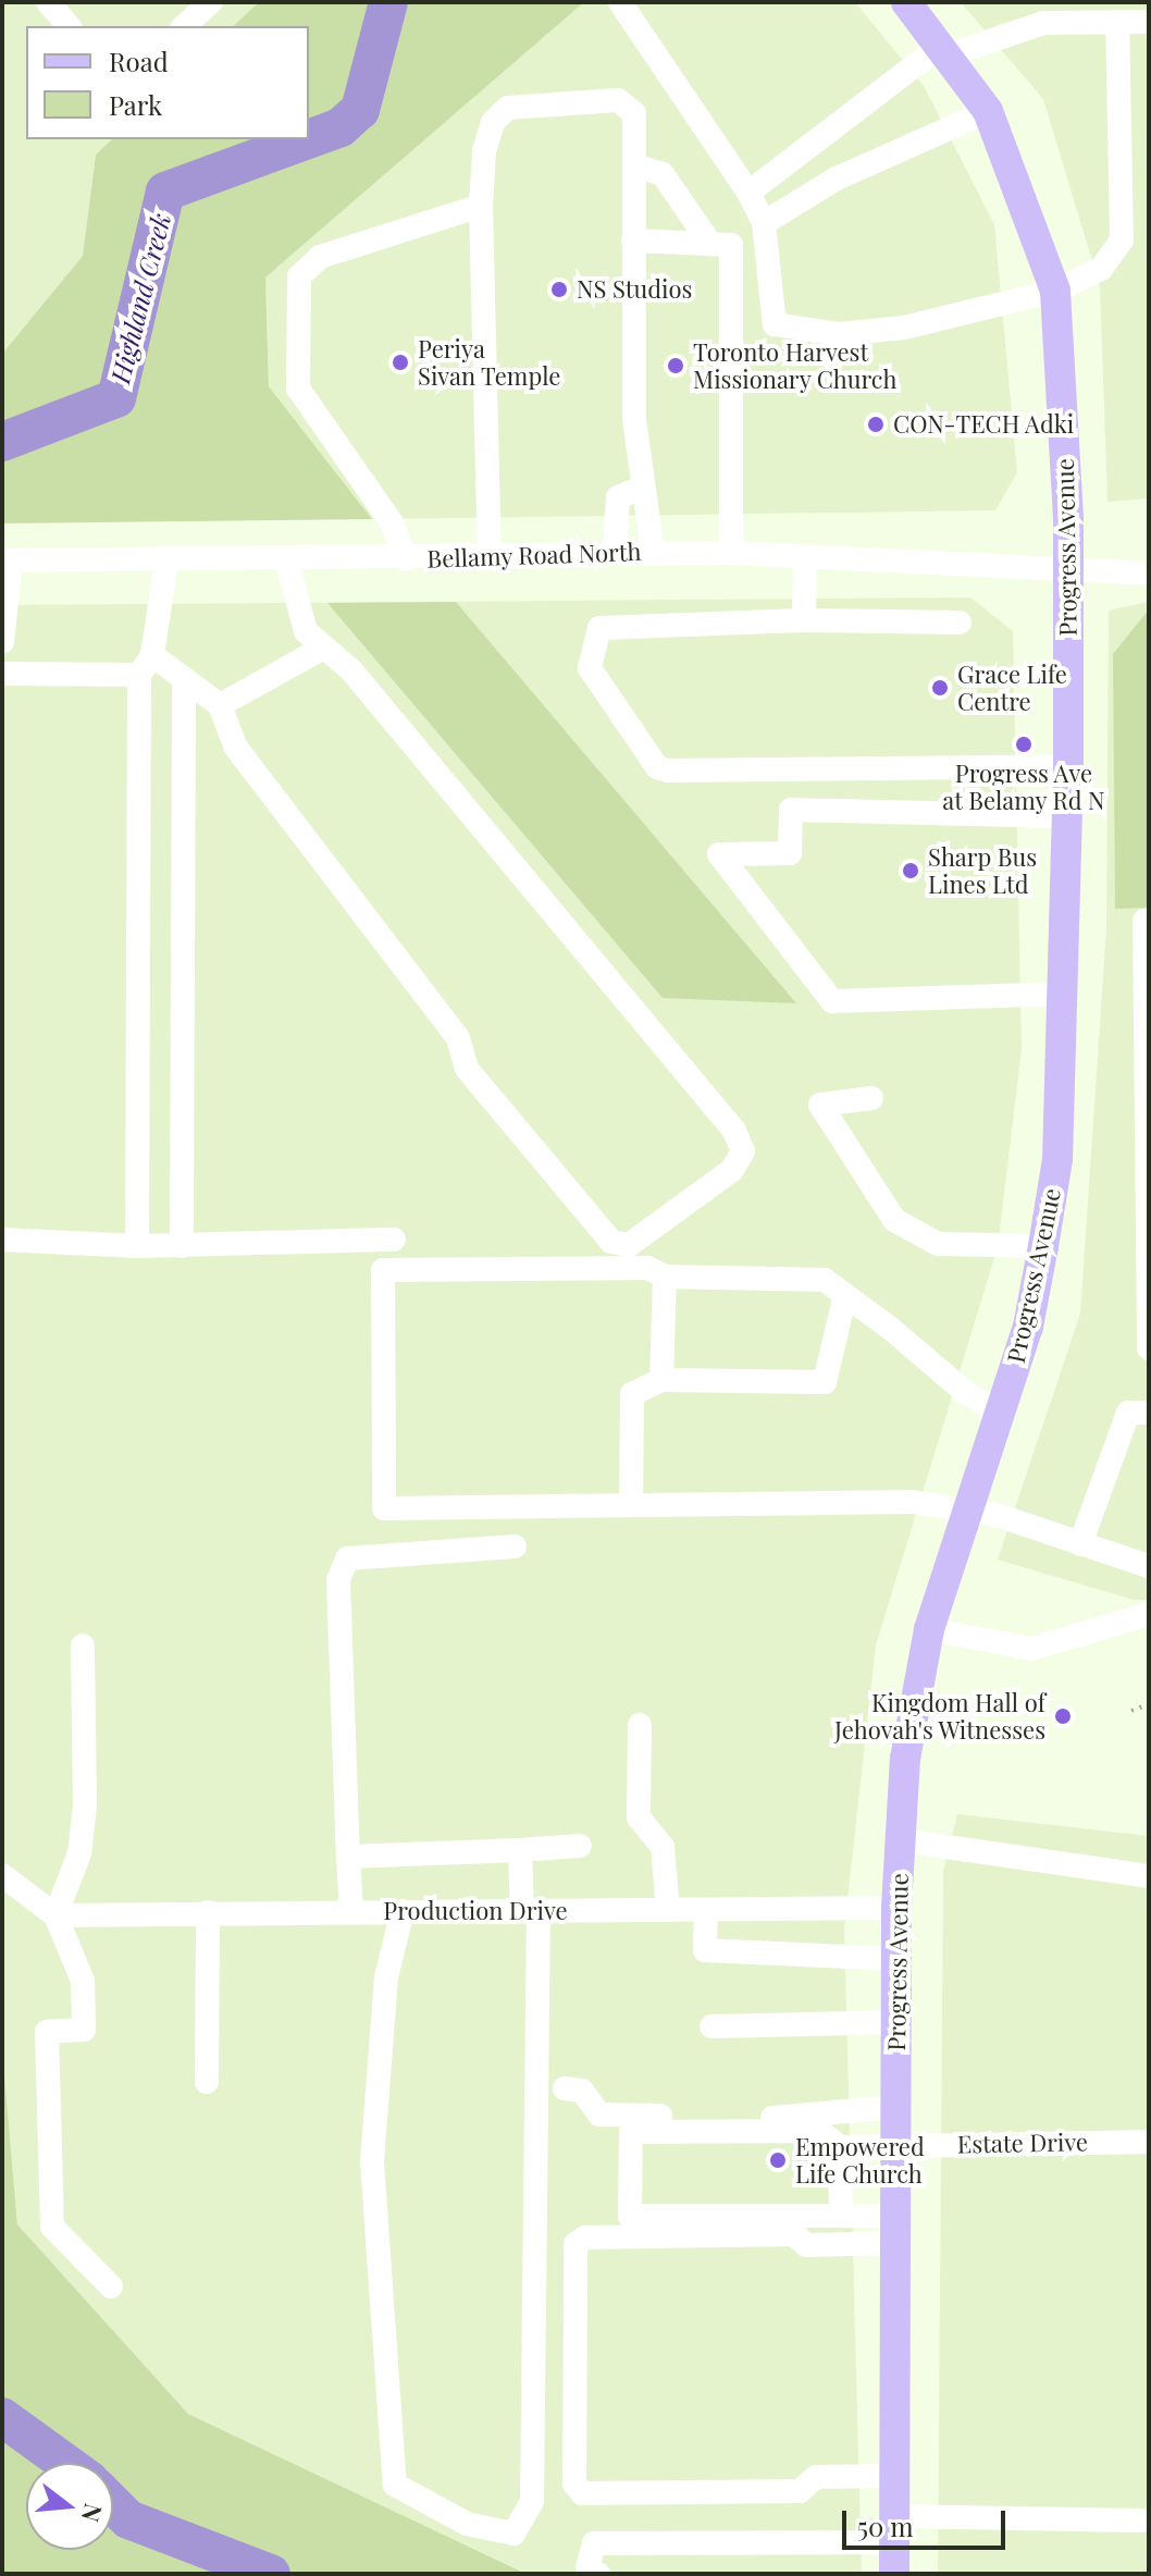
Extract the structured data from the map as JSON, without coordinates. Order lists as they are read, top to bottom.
{
  "streets": {
    "main road": ["Progress Avenue"],
    "street": ["Bellamy Road North", "Production Drive", "Estate Drive"]
  },
  "crossings": [
    ["Progress Avenue", "Bellamy Road North"],
    ["Progress Avenue", "Production Drive"],
    ["Progress Avenue", "Estate Drive"]
  ],
  "water": ["Highland Creek"],
  "places": [
    "NS Studios",
    "Periya Sivan Temple",
    "Toronto Harvest Missionary Church",
    "CON-TECH Adki",
    "Grace Life Centre",
    "Progress Ave at Belamy Rd N",
    "Sharp Bus Lines Ltd",
    "Kingdom Hall of Jehovah's Witnesses",
    "Empowered Life Church"
  ],
  "legend": ["Road", "Park"],
  "scale_bar": "50 m",
  "north": "right"
}
